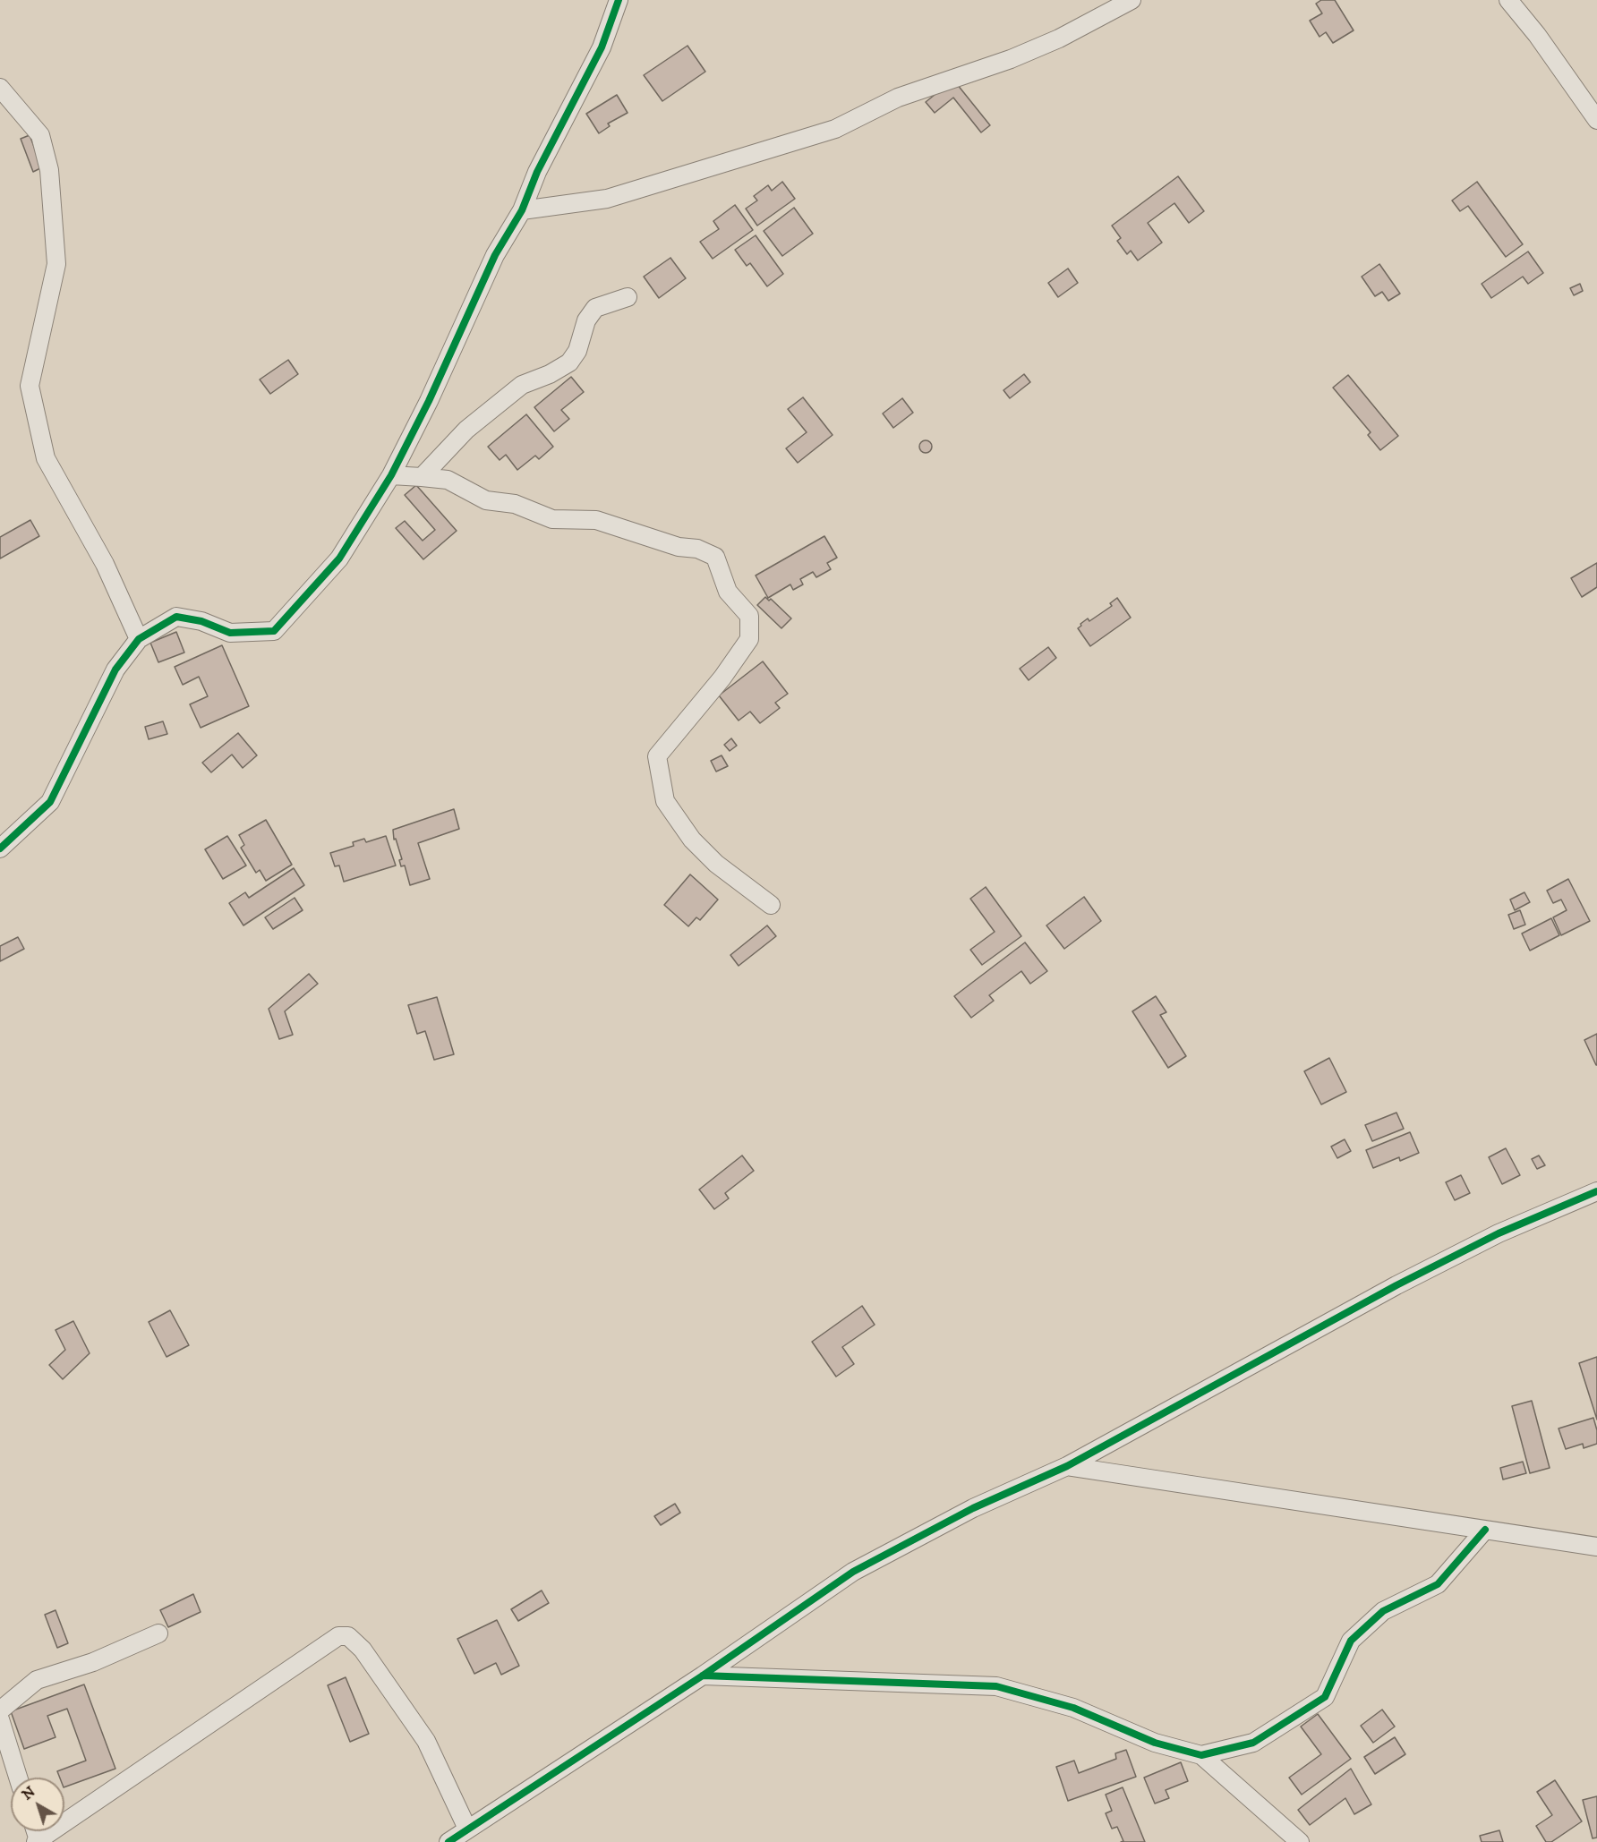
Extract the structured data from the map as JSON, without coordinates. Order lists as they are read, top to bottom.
{
  "north": "top left"
}
